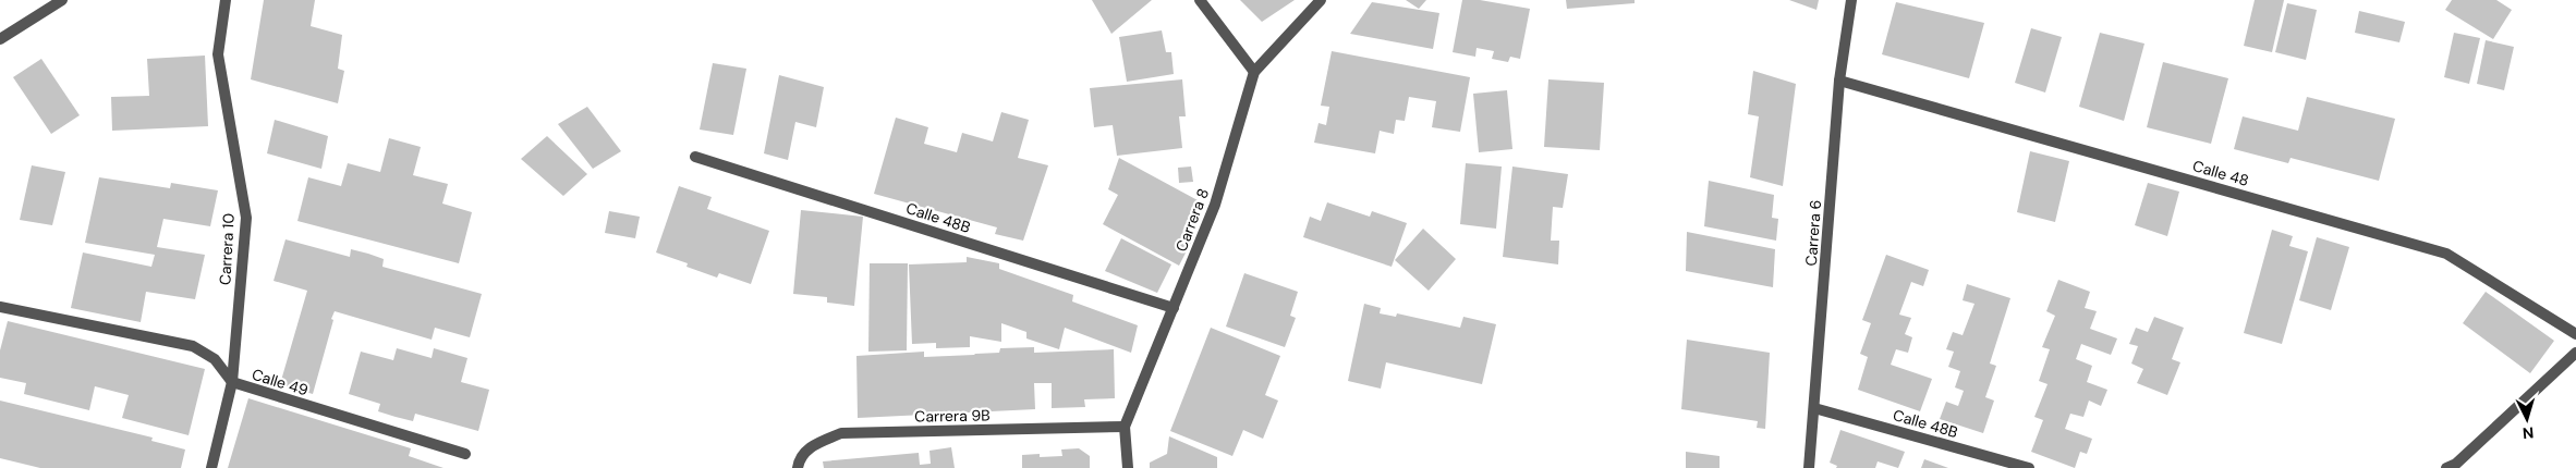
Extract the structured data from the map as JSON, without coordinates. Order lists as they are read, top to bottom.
{
  "streets": {
    "street": [
      "Calle 48",
      "Calle 48B",
      "Carrera 8",
      "Carrera 6",
      "Carrera 10",
      "Calle 49",
      "Carrera 9B"
    ]
  },
  "crossings": [
    ["Calle 48", "Carrera 6"],
    ["Calle 48B", "Carrera 8"],
    ["Calle 48B", "Carrera 6"],
    ["Carrera 8", "Carrera 9B"],
    ["Carrera 10", "Calle 49"]
  ],
  "north": "bottom"
}
